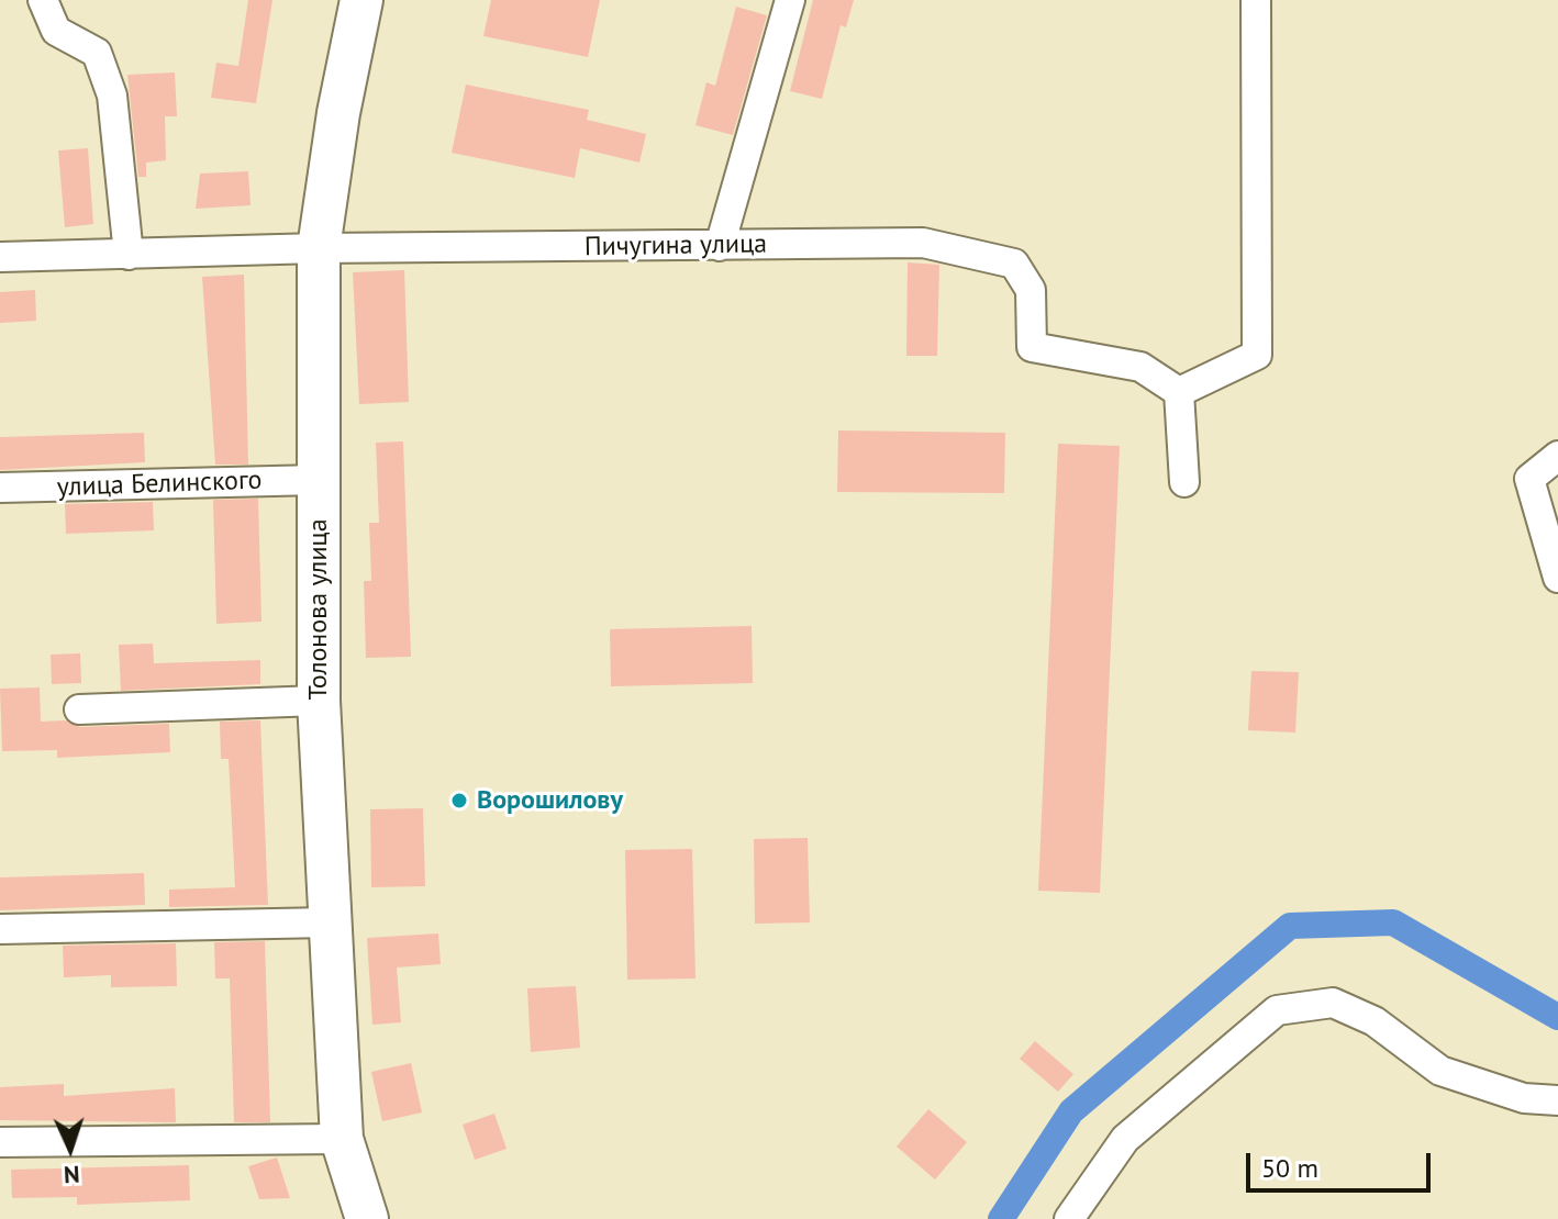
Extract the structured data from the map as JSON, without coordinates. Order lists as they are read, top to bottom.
{
  "streets": {
    "main road": ["Толонова улица"],
    "street": ["Пичугина улица", "улица Белинского"]
  },
  "crossings": [
    ["Пичугина улица", "Толонова улица"],
    ["улица Белинского", "Толонова улица"]
  ],
  "places": ["Ворошилову"],
  "scale_bar": "50 m",
  "north": "bottom"
}
